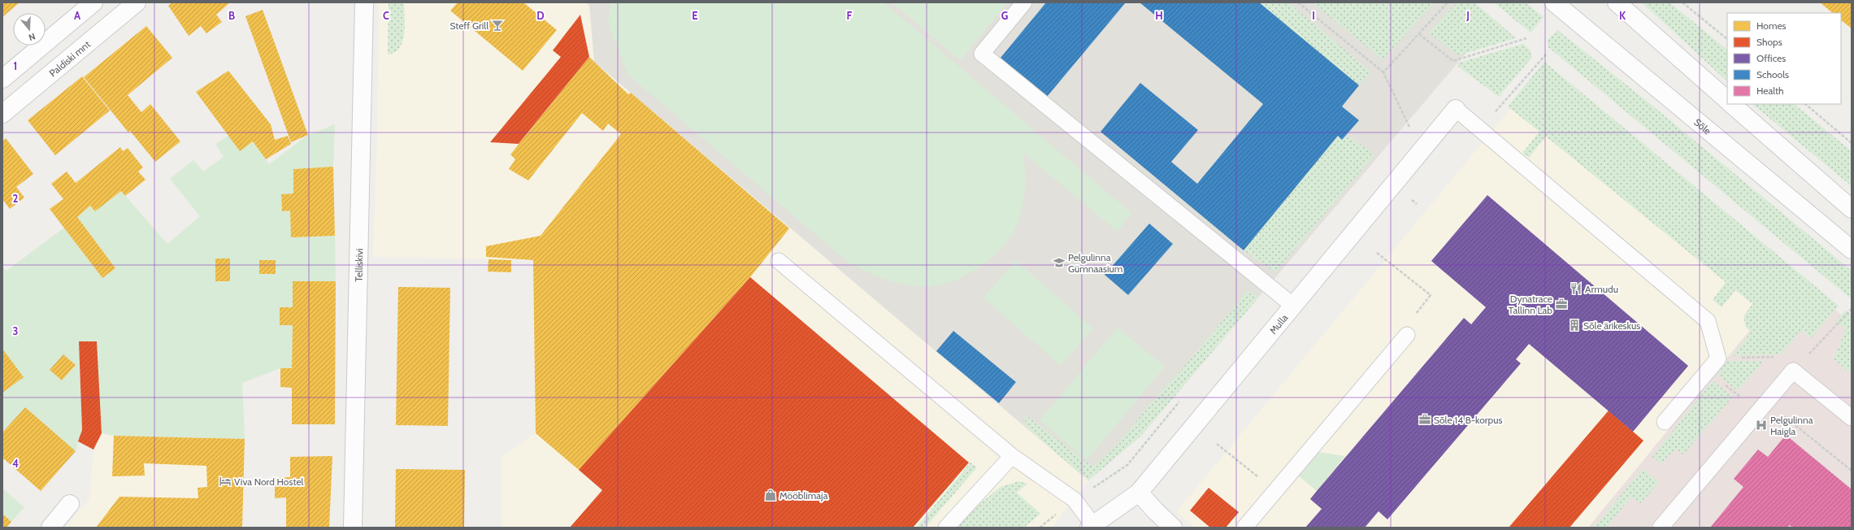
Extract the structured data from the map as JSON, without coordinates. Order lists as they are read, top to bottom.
{
  "streets": {
    "street": [
      "Paldiski mnt",
      "Sõle",
      "Telliskivi",
      "Mulla"
    ]
  },
  "places": {
    "bar": ["Steff Grill"],
    "school or university": ["Pelgulinna Gümnaasium"],
    "restaurant": ["Armudu"],
    "office": ["Dynatrace Tallinn Lab", "Sõle 14 B-korpus"],
    "building": ["Sõle ärikeskus"],
    "hospital": ["Pelgulinna Haigla"],
    "hotel": ["Viva Nord Hostel"],
    "shop": ["Mööblimaja"]
  },
  "legend": [
    "Homes",
    "Shops",
    "Offices",
    "Schools",
    "Health"
  ],
  "north": "bottom",
  "grid": {
    "columns": [
      "A",
      "B",
      "C",
      "D",
      "E",
      "F",
      "G",
      "H",
      "I",
      "J",
      "K"
    ],
    "rows": [
      "1",
      "2",
      "3",
      "4"
    ]
  }
}
